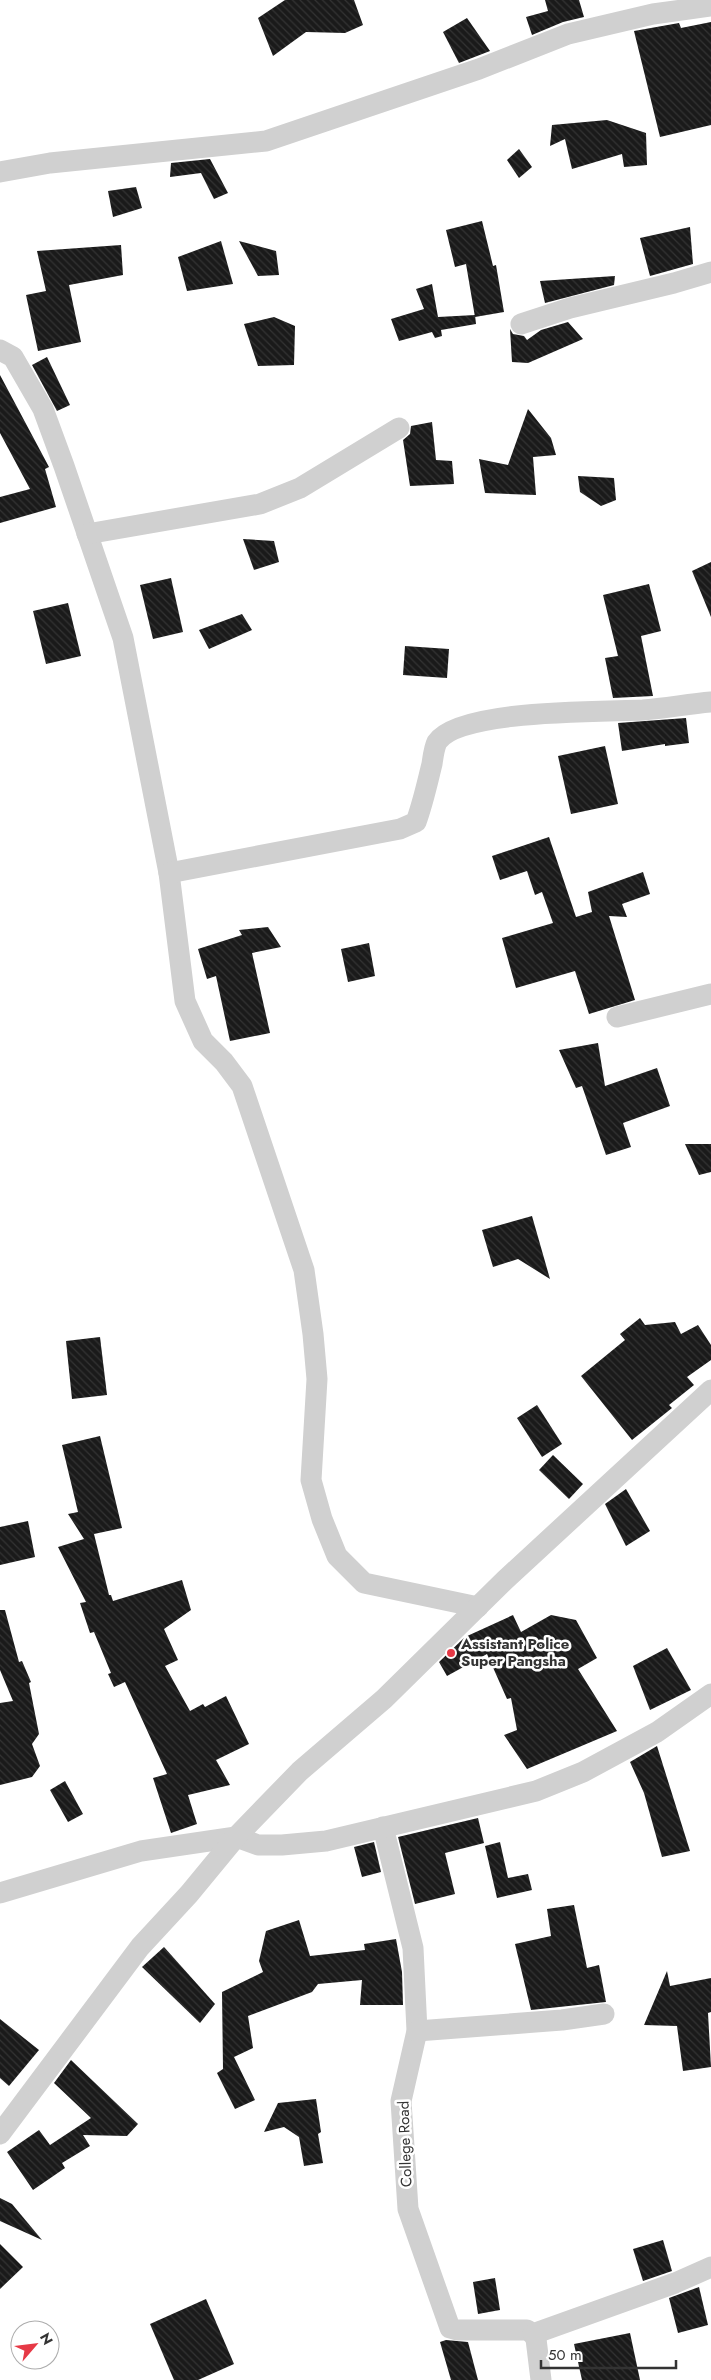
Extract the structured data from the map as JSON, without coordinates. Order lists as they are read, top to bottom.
{
  "streets": {
    "street": ["College Road"]
  },
  "places": ["Assistant Police Super Pangsha"],
  "scale_bar": "50 m",
  "north": "top right"
}
